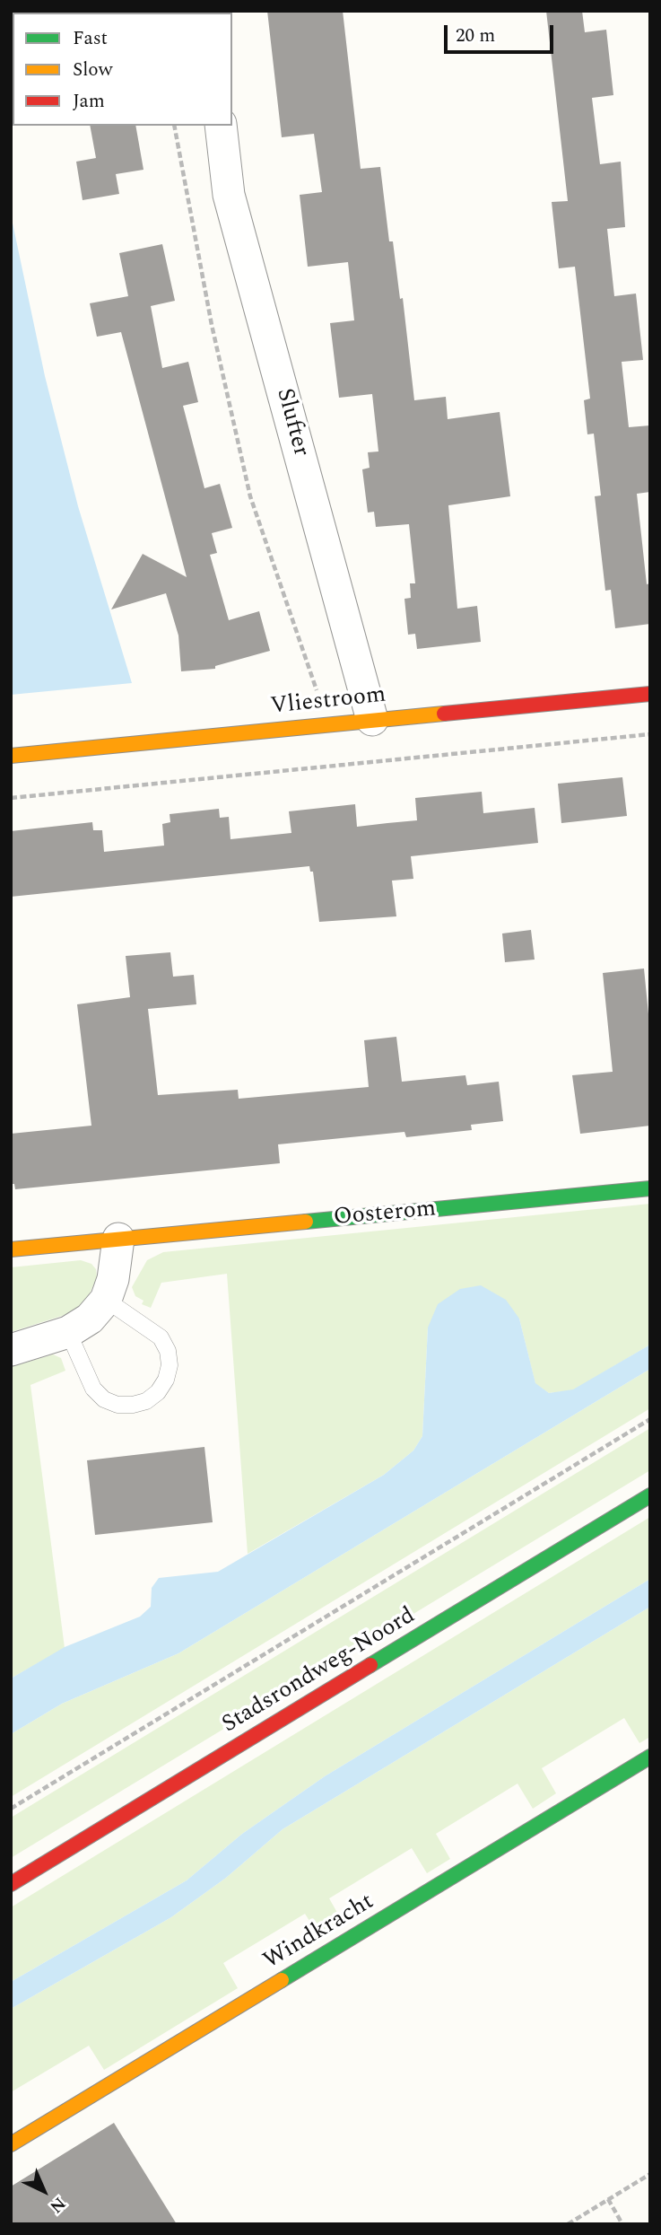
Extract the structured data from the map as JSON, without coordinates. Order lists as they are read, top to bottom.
{
  "streets": {
    "street": [
      "Slufter",
      "Vliestroom",
      "Oosterom",
      "Stadsrondweg-Noord",
      "Windkracht"
    ]
  },
  "crossings": [
    ["Slufter", "Vliestroom"]
  ],
  "legend": ["Fast", "Slow", "Jam"],
  "scale_bar": "20 m",
  "north": "bottom right"
}
